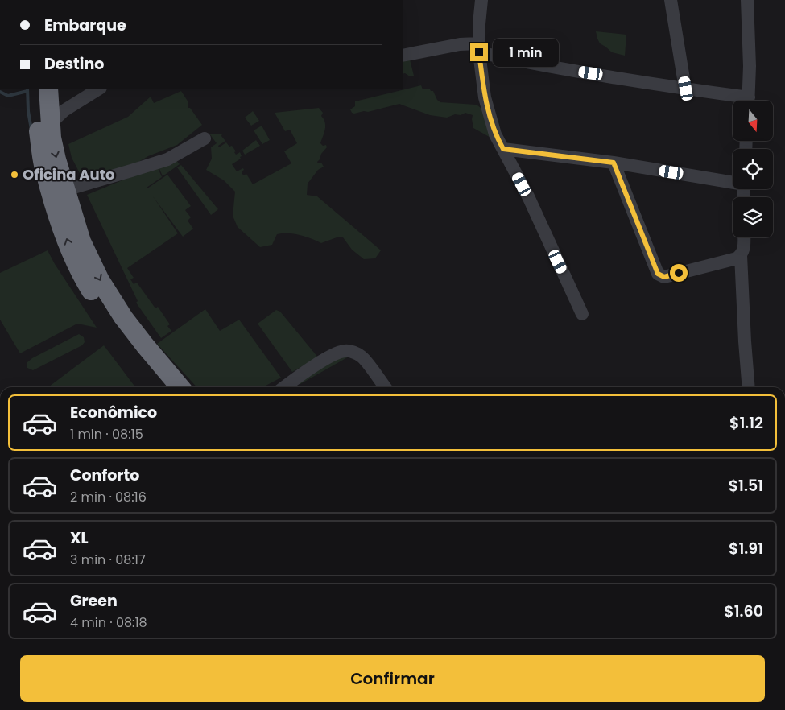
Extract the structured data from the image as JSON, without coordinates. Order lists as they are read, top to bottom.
{
  "places": ["Oficina Auto"],
  "north": "bottom",
  "page": {
    "banner": ["Embarque", "Destino"],
    "bubble": "1 min",
    "list": [
      {
        "name": "Econômico",
        "note": "1 min · 08:15",
        "value": "$1.12"
      },
      {
        "name": "Conforto",
        "note": "2 min · 08:16",
        "value": "$1.51"
      },
      {
        "name": "XL",
        "note": "3 min · 08:17",
        "value": "$1.91"
      },
      {
        "name": "Green",
        "note": "4 min · 08:18",
        "value": "$1.60"
      }
    ],
    "buttons": "Confirmar"
  }
}
